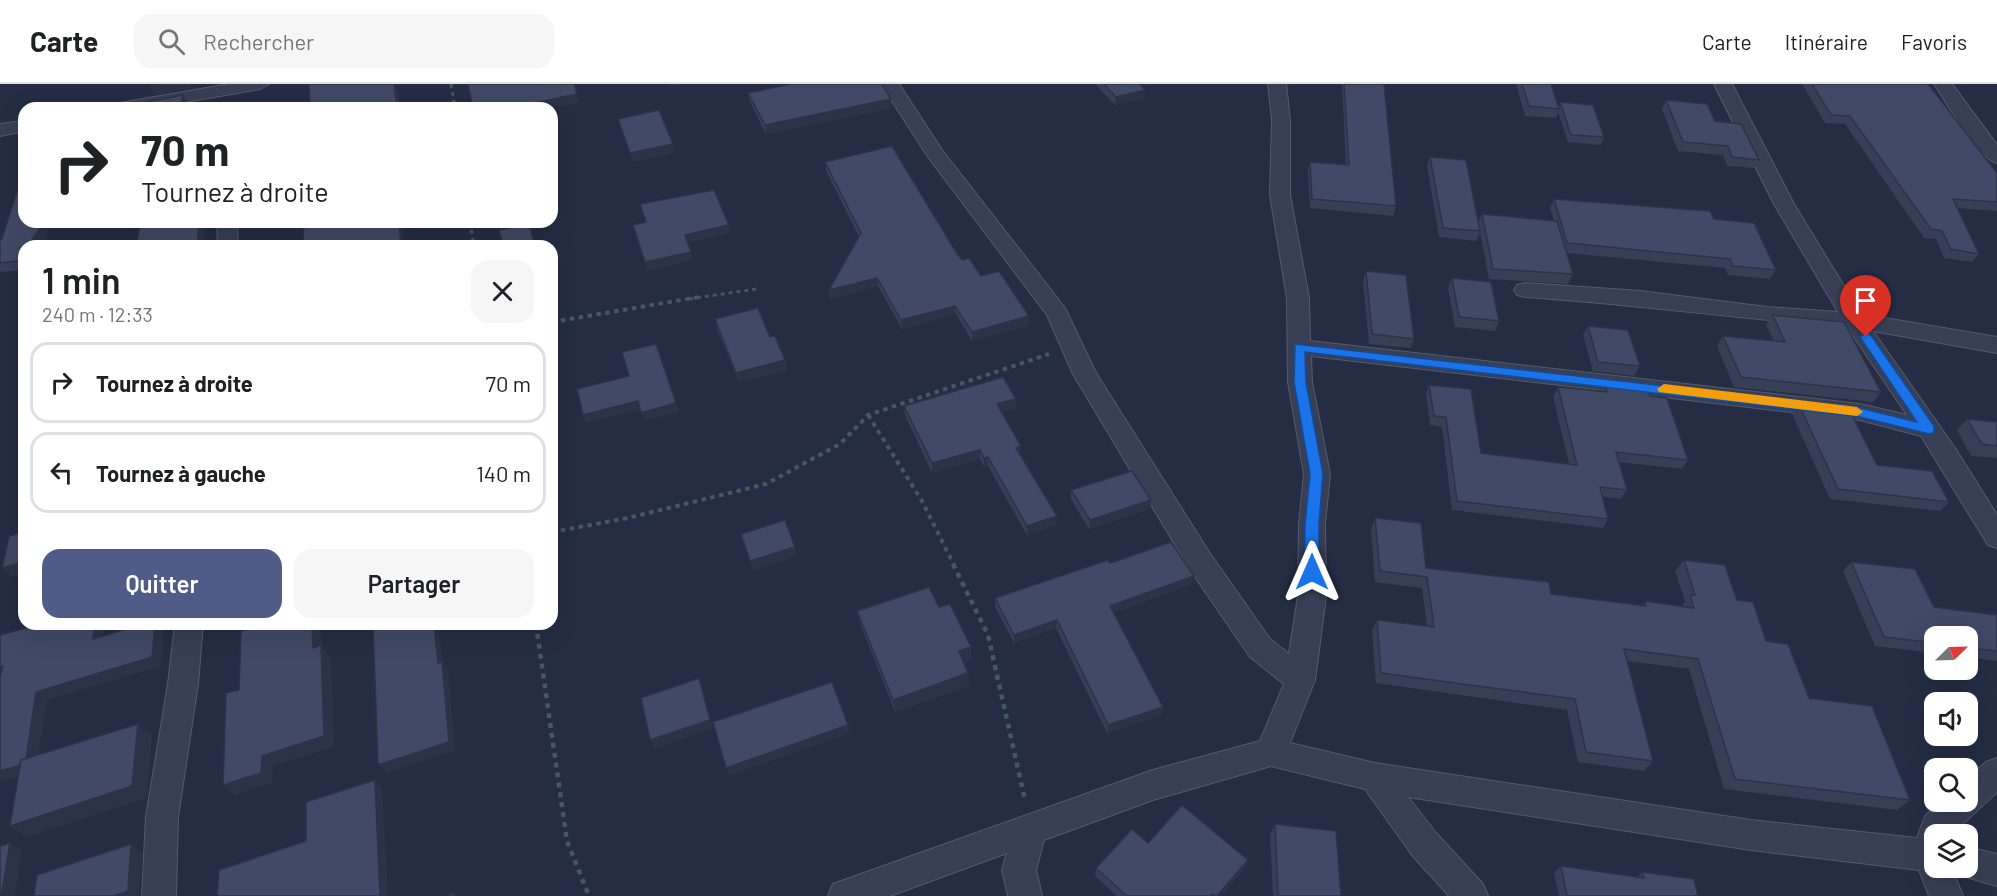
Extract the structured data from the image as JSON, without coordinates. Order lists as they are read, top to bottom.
{
  "north": "top right",
  "page": {
    "header": "Carte",
    "search": "Rechercher",
    "nav": ["Carte", "Itinéraire", "Favoris"],
    "turn": ["70 m", "Tournez à droite"],
    "heading": ["1 min", "240 m · 12:33"],
    "list": [
      {
        "name": "Tournez à droite",
        "value": "70 m"
      },
      {
        "name": "Tournez à gauche",
        "value": "140 m"
      }
    ],
    "buttons": ["Quitter", "Partager"]
  }
}
